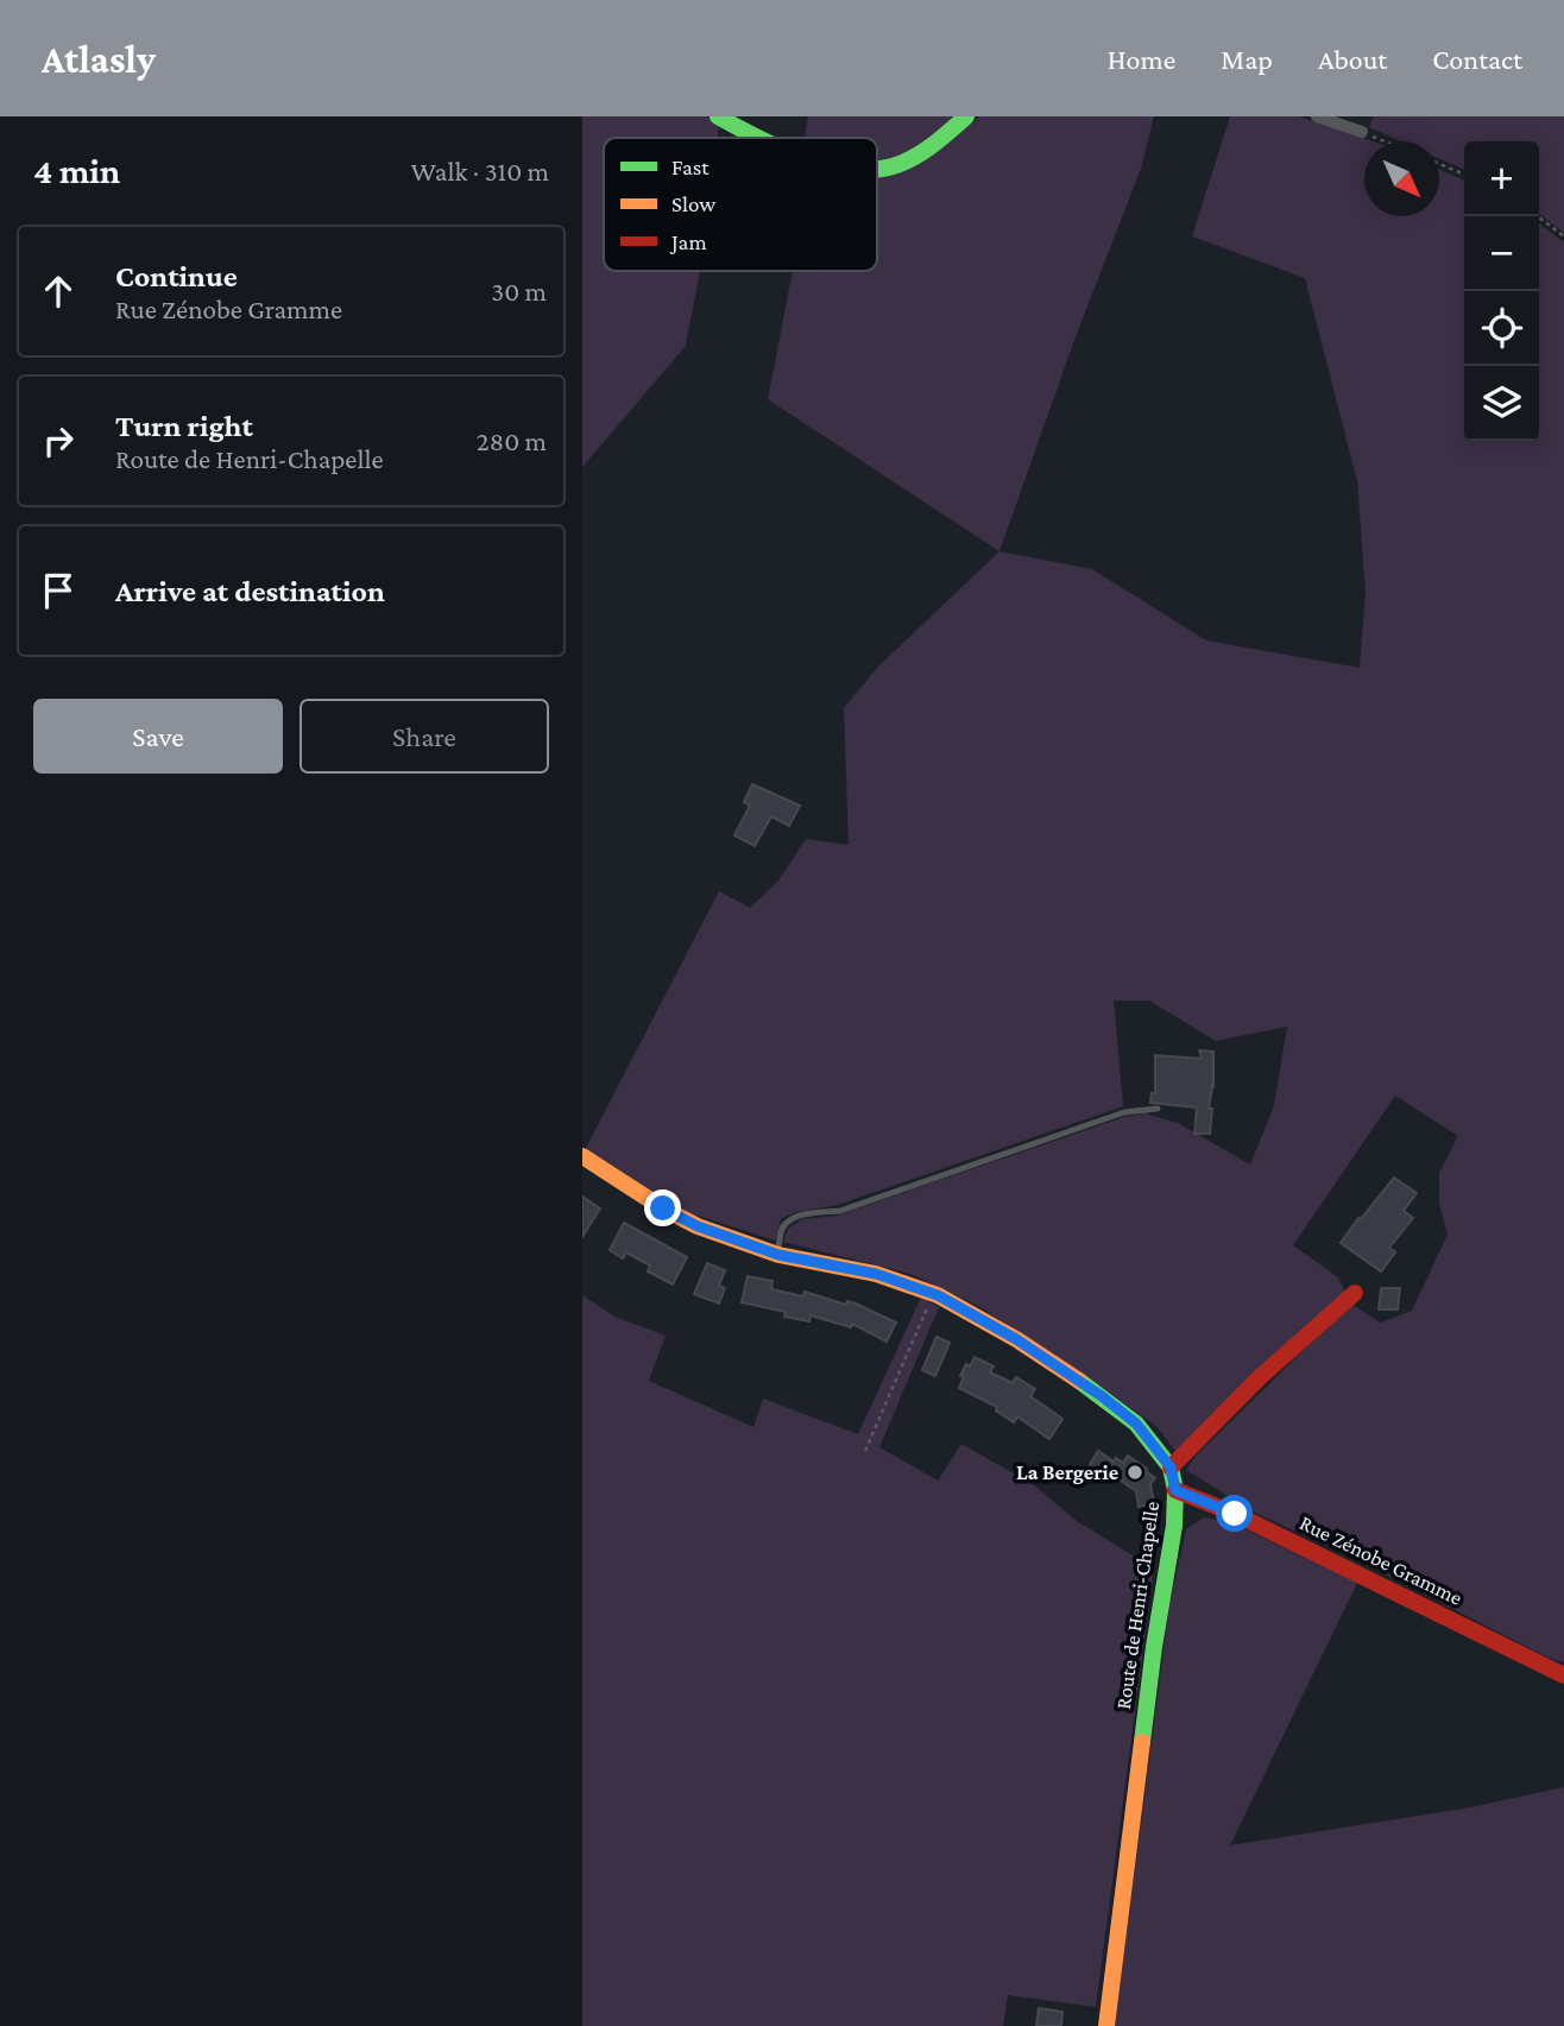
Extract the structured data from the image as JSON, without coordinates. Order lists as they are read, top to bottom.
{
  "streets": {
    "street": ["Rue Zénobe Gramme", "Route de Henri-Chapelle"]
  },
  "crossings": [
    ["Rue Zénobe Gramme", "Route de Henri-Chapelle"]
  ],
  "places": ["La Bergerie"],
  "legend": ["Fast", "Slow", "Jam"],
  "north": "bottom right",
  "page": {
    "header": "Atlasly",
    "nav": [
      "Home",
      "Map",
      "About",
      "Contact"
    ],
    "heading": ["4 min", "Walk · 310 m"],
    "map_buttons": ["+", "−"],
    "list": [
      ["Continue", "Rue Zénobe Gramme", "30 m"],
      ["Turn right", "Route de Henri-Chapelle", "280 m"],
      "Arrive at destination"
    ],
    "buttons": ["Save", "Share"]
  }
}
